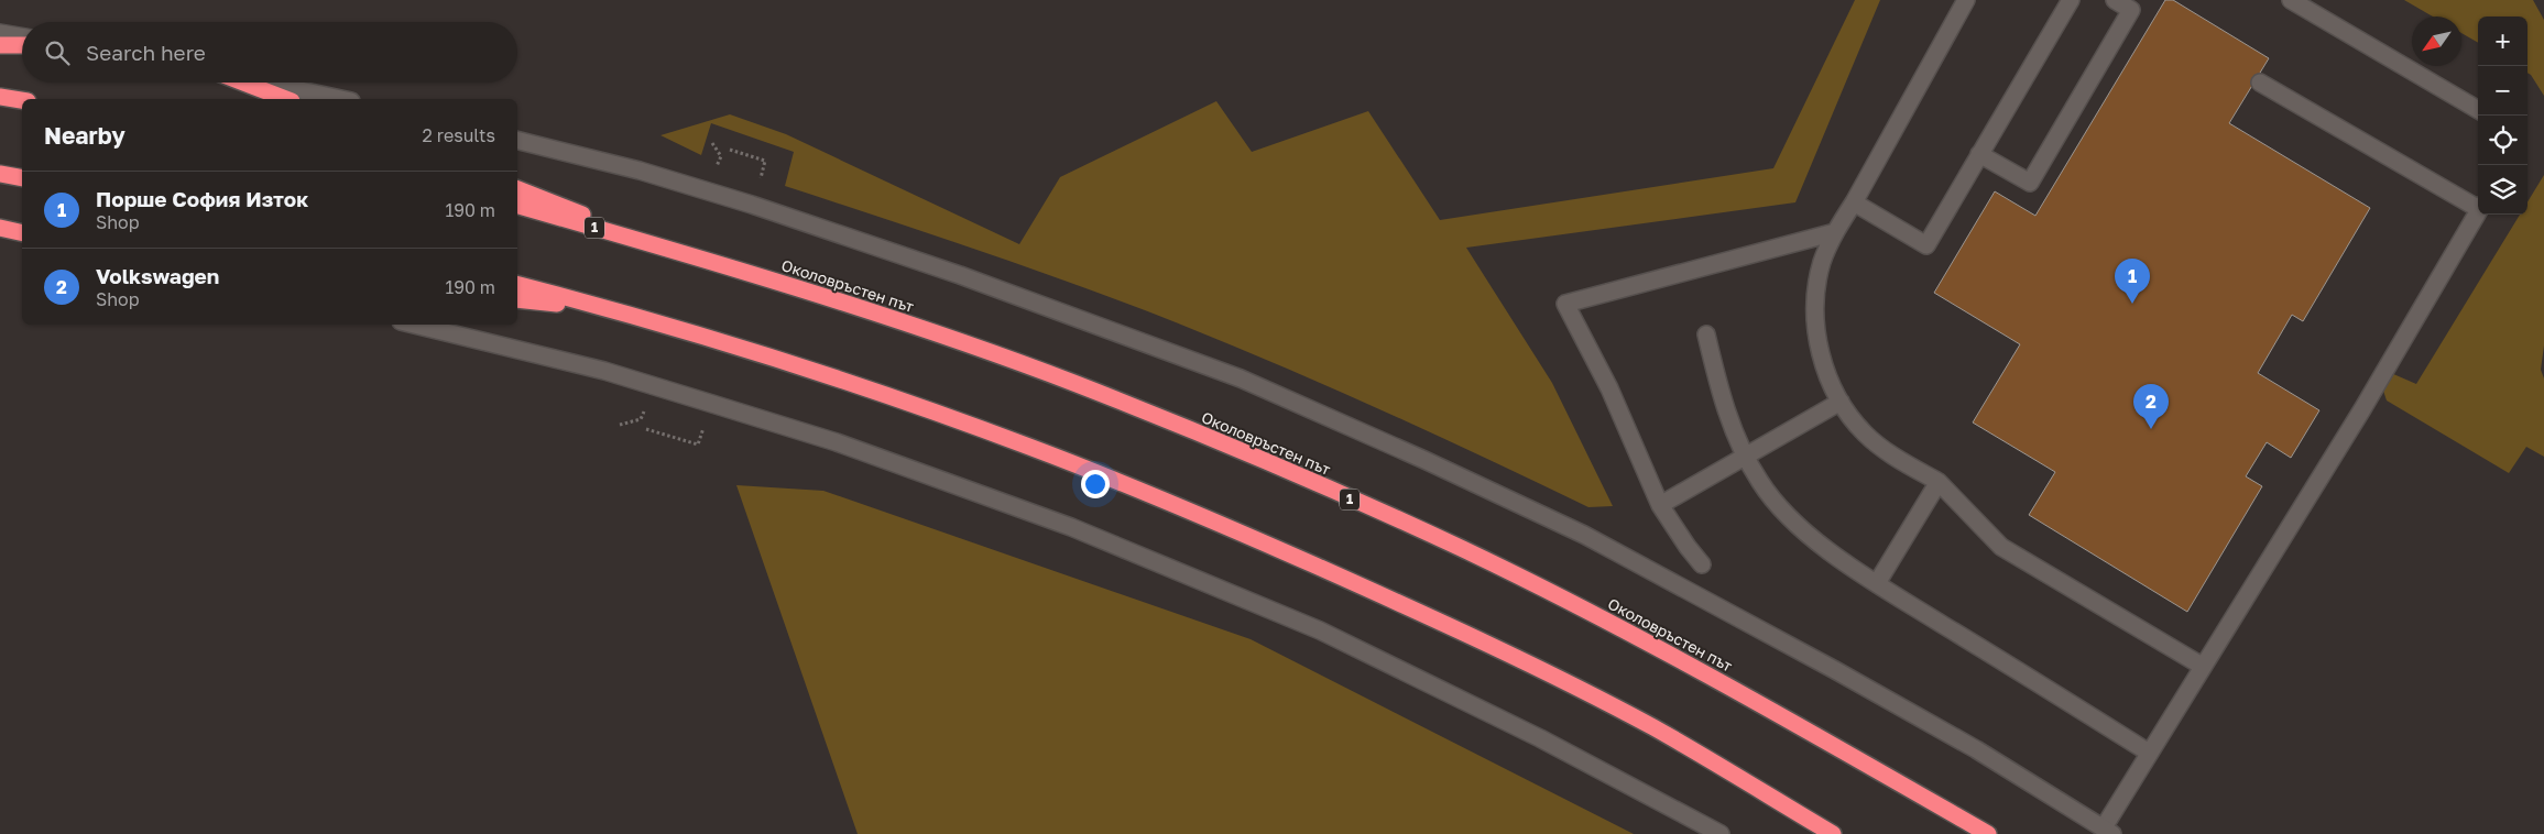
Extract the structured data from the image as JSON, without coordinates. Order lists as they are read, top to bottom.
{
  "streets": {
    "highway": ["1", "Околовръстен път"]
  },
  "north": "bottom left",
  "page": {
    "map_buttons": ["+", "−"],
    "search": "Search here",
    "heading": ["Nearby", "2 results"],
    "list": [
      {
        "mark": "1",
        "name": "Порше София Изток",
        "note": "Shop",
        "value": "190 m"
      },
      {
        "mark": "2",
        "name": "Volkswagen",
        "note": "Shop",
        "value": "190 m"
      }
    ],
    "pins": ["1", "2"]
  }
}
